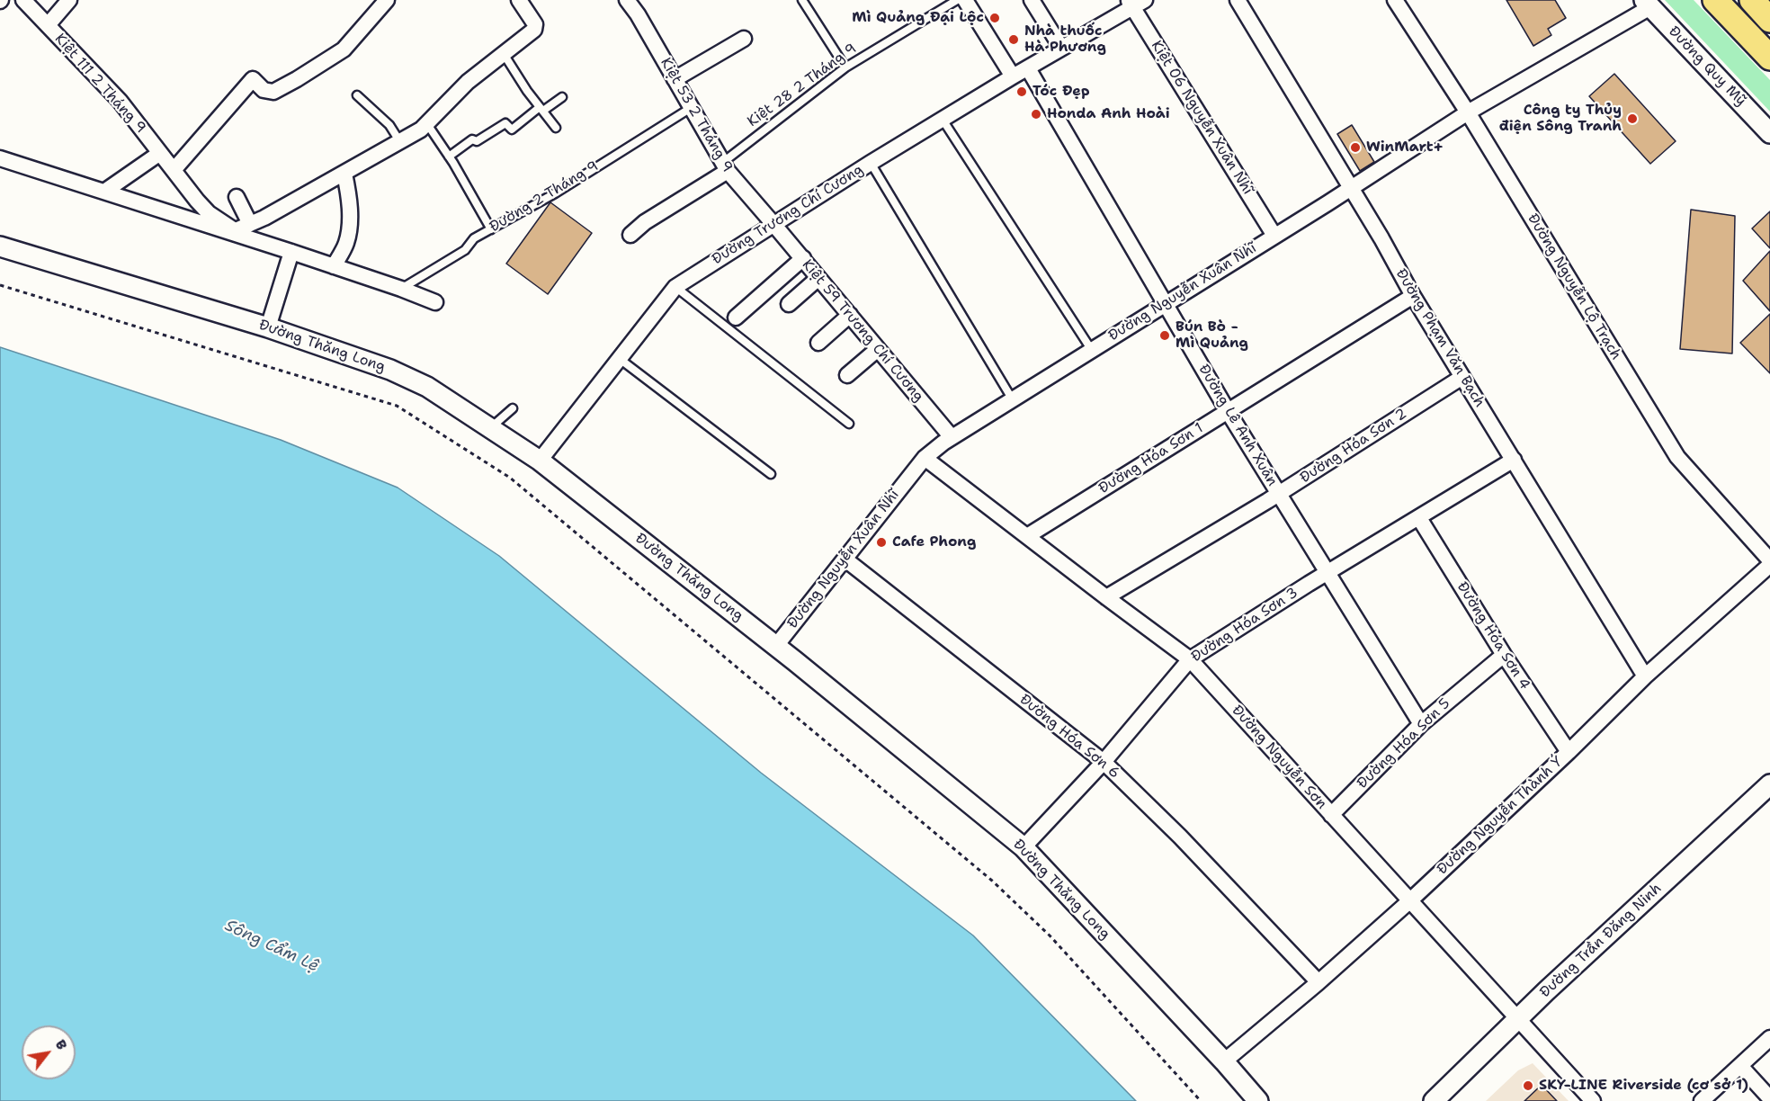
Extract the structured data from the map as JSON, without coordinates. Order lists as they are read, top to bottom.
{
  "streets": {
    "street": [
      "Đường Quy Mỹ",
      "Kiệt 111 2 Tháng 9",
      "Kiệt 53 2 Tháng 9",
      "Kiệt 06 Nguyễn Xuân Nhĩ",
      "Đường Trương Chí Cương",
      "Đường Nguyễn Lộ Trạch",
      "Đường Nguyễn Xuân Nhĩ",
      "Kiệt 59 Trương Chí Cương",
      "Đường Phạm Văn Bạch",
      "Đường Thăng Long",
      "Đường Lê Anh Xuân",
      "Đường Hóa Sơn 2",
      "Đường Hóa Sơn 1",
      "Đường Hóa Sơn 3",
      "Đường Hóa Sơn 4",
      "Đường Hóa Sơn 6",
      "Đường Hóa Sơn 5",
      "Đường Nguyễn Sơn",
      "Đường Nguyễn Thành Ý",
      "Đường Trần Đăng Ninh"
    ],
    "lane": ["Kiệt 28 2 Tháng 9", "Đường 2 Tháng 9"]
  },
  "crossings": [
    ["Đường Quy Mỹ", "Đường Nguyễn Xuân Nhĩ"],
    ["Kiệt 28 2 Tháng 9", "Kiệt 53 2 Tháng 9"],
    ["Kiệt 53 2 Tháng 9", "Đường 2 Tháng 9"],
    ["Kiệt 53 2 Tháng 9", "Đường Trương Chí Cương"],
    ["Kiệt 53 2 Tháng 9", "Kiệt 59 Trương Chí Cương"],
    ["Kiệt 06 Nguyễn Xuân Nhĩ", "Đường Trương Chí Cương"],
    ["Kiệt 06 Nguyễn Xuân Nhĩ", "Đường Nguyễn Xuân Nhĩ"],
    ["Đường Trương Chí Cương", "Kiệt 59 Trương Chí Cương"],
    ["Đường Trương Chí Cương", "Đường Thăng Long"],
    ["Đường Trương Chí Cương", "Đường Lê Anh Xuân"],
    ["Đường Nguyễn Lộ Trạch", "Đường Nguyễn Xuân Nhĩ"],
    ["Đường Nguyễn Xuân Nhĩ", "Kiệt 59 Trương Chí Cương"],
    ["Đường Nguyễn Xuân Nhĩ", "Đường Phạm Văn Bạch"],
    ["Đường Nguyễn Xuân Nhĩ", "Đường Thăng Long"],
    ["Đường Nguyễn Xuân Nhĩ", "Đường Lê Anh Xuân"],
    ["Đường Nguyễn Xuân Nhĩ", "Đường Hóa Sơn 6"],
    ["Đường Nguyễn Xuân Nhĩ", "Đường Nguyễn Sơn"],
    ["Đường Phạm Văn Bạch", "Đường Hóa Sơn 2"],
    ["Đường Phạm Văn Bạch", "Đường Hóa Sơn 1"],
    ["Đường Phạm Văn Bạch", "Đường Hóa Sơn 3"],
    ["Đường Phạm Văn Bạch", "Đường Nguyễn Thành Ý"],
    ["Đường Thăng Long", "Đường Hóa Sơn 3"],
    ["Đường Thăng Long", "Đường Nguyễn Thành Ý"],
    ["Đường Lê Anh Xuân", "Đường Hóa Sơn 2"],
    ["Đường Lê Anh Xuân", "Đường Hóa Sơn 1"],
    ["Đường Lê Anh Xuân", "Đường Hóa Sơn 3"],
    ["Đường Lê Anh Xuân", "Đường Hóa Sơn 5"],
    ["Đường Hóa Sơn 2", "Đường Nguyễn Sơn"],
    ["Đường Hóa Sơn 1", "Đường Nguyễn Sơn"],
    ["Đường Hóa Sơn 3", "Đường Hóa Sơn 4"],
    ["Đường Hóa Sơn 3", "Đường Hóa Sơn 6"],
    ["Đường Hóa Sơn 3", "Đường Nguyễn Sơn"],
    ["Đường Hóa Sơn 4", "Đường Hóa Sơn 5"],
    ["Đường Hóa Sơn 4", "Đường Nguyễn Thành Ý"],
    ["Đường Hóa Sơn 6", "Đường Nguyễn Thành Ý"],
    ["Đường Hóa Sơn 5", "Đường Nguyễn Sơn"],
    ["Đường Nguyễn Sơn", "Đường Nguyễn Thành Ý"],
    ["Đường Nguyễn Sơn", "Đường Trần Đăng Ninh"]
  ],
  "water": ["Sông Cẩm Lệ"],
  "places": [
    "Mì Quảng Đại Lộc",
    "Nhà thuốc Hà Phương",
    "Tóc Đẹp",
    "Honda Anh Hoài",
    "Công ty Thủy điện Sông Tranh",
    "WinMart+",
    "Bún Bò - Mì Quảng",
    "Cafe Phong",
    "SKY-LINE Riverside (cơ sở 1)"
  ],
  "north": "top right"
}
